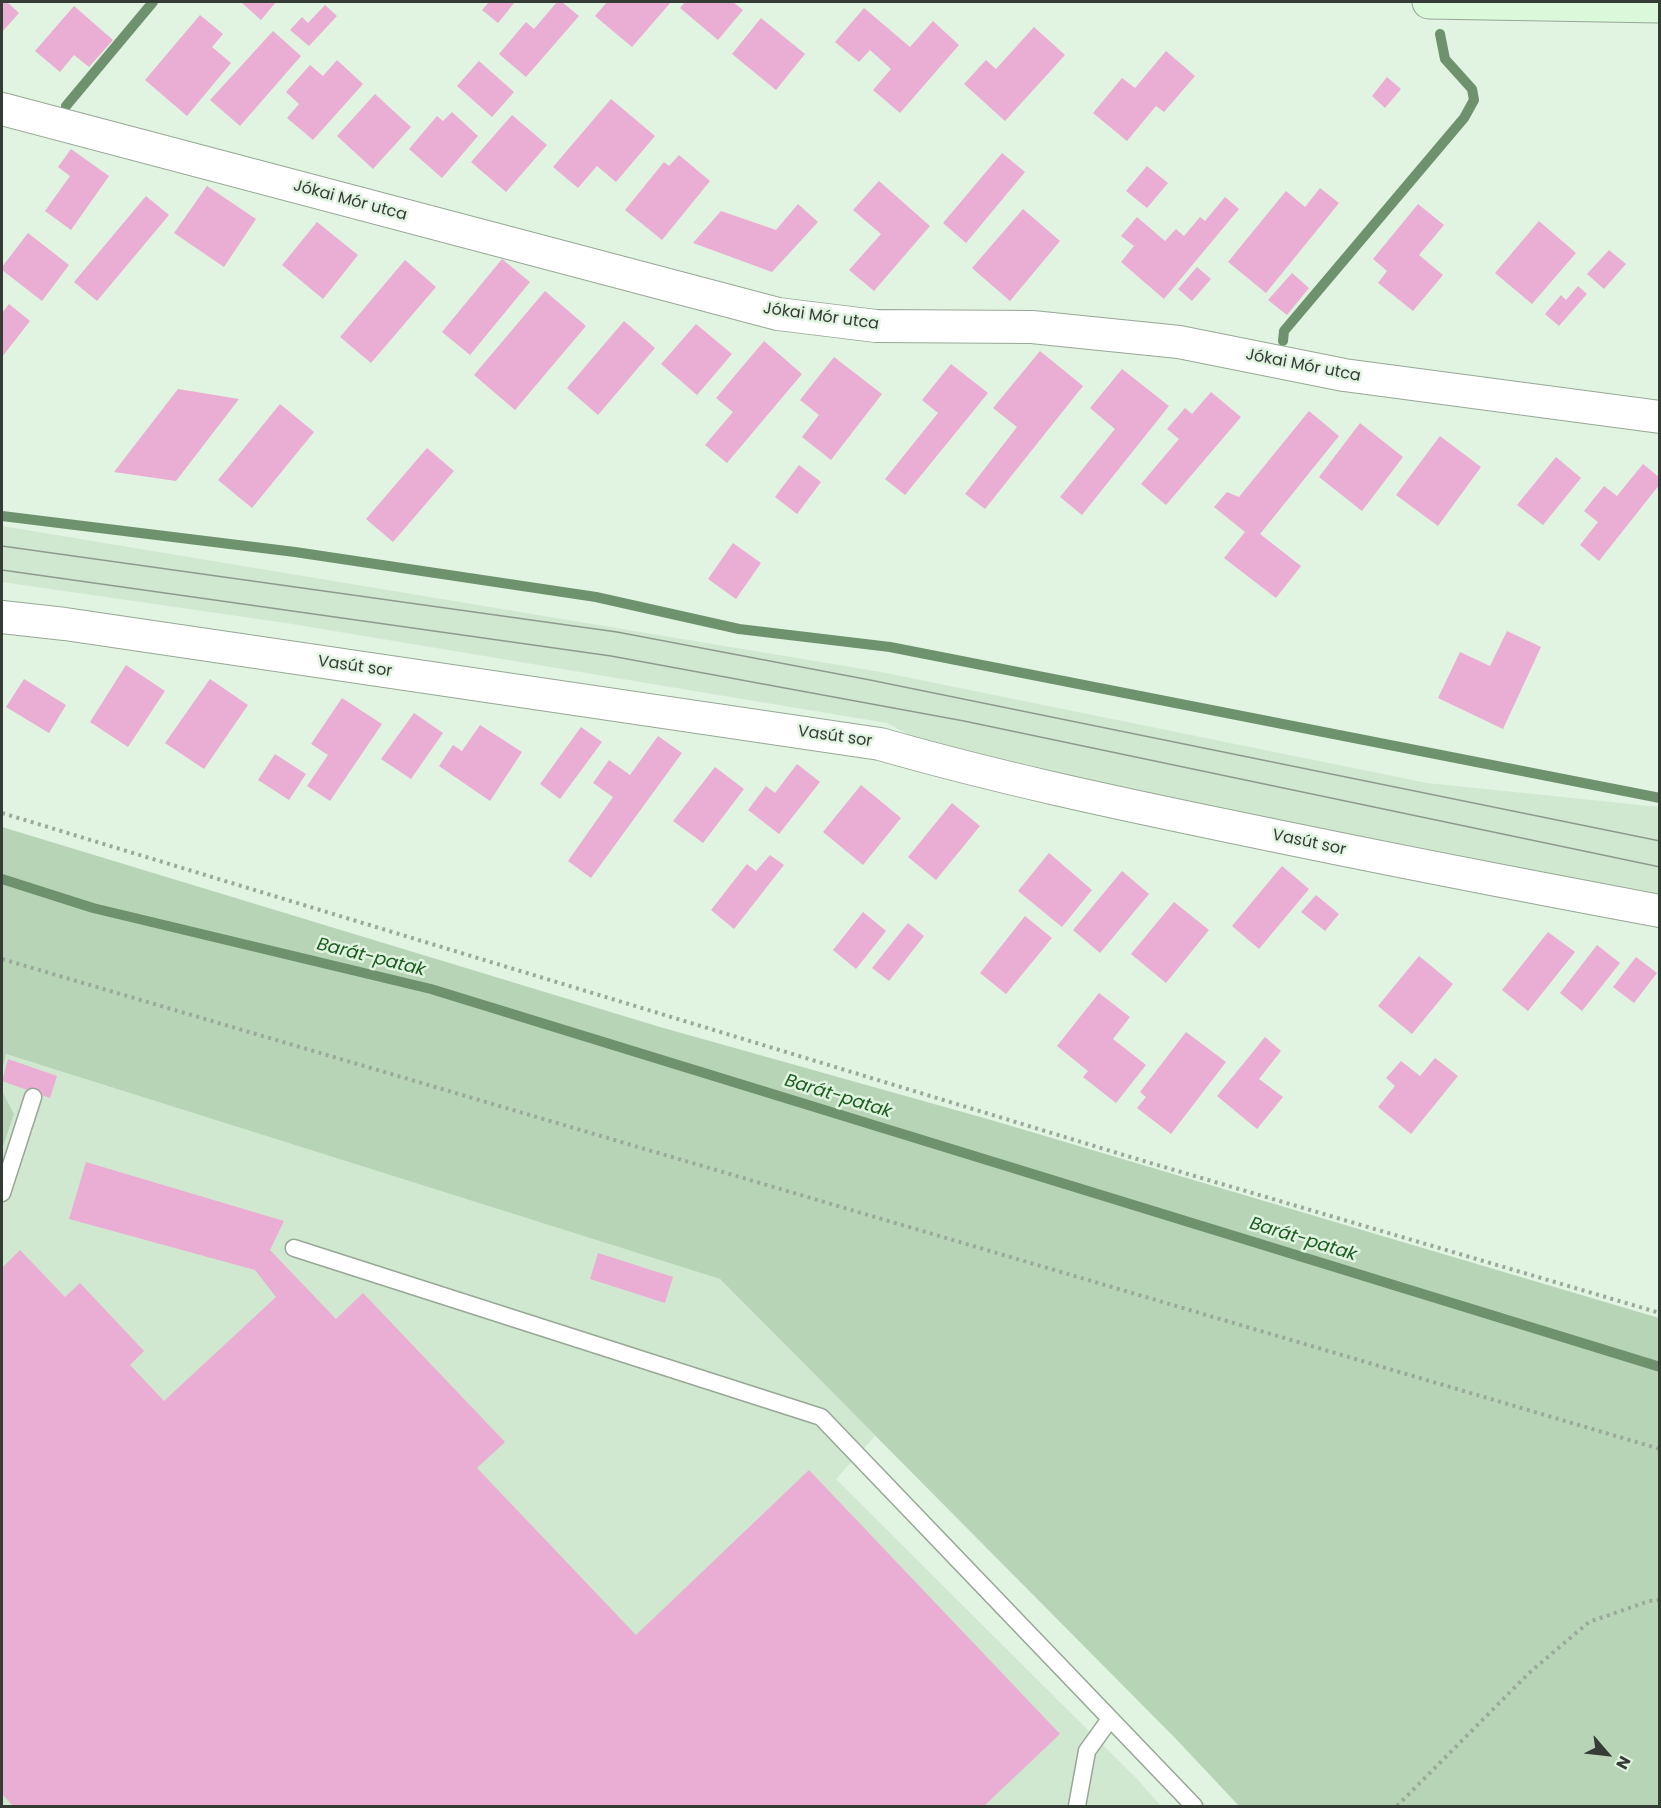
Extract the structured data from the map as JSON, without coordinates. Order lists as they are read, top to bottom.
{
  "streets": {
    "street": ["Jókai Mór utca", "Vasút sor"]
  },
  "water": ["Barát-patak"],
  "north": "bottom right"
}
